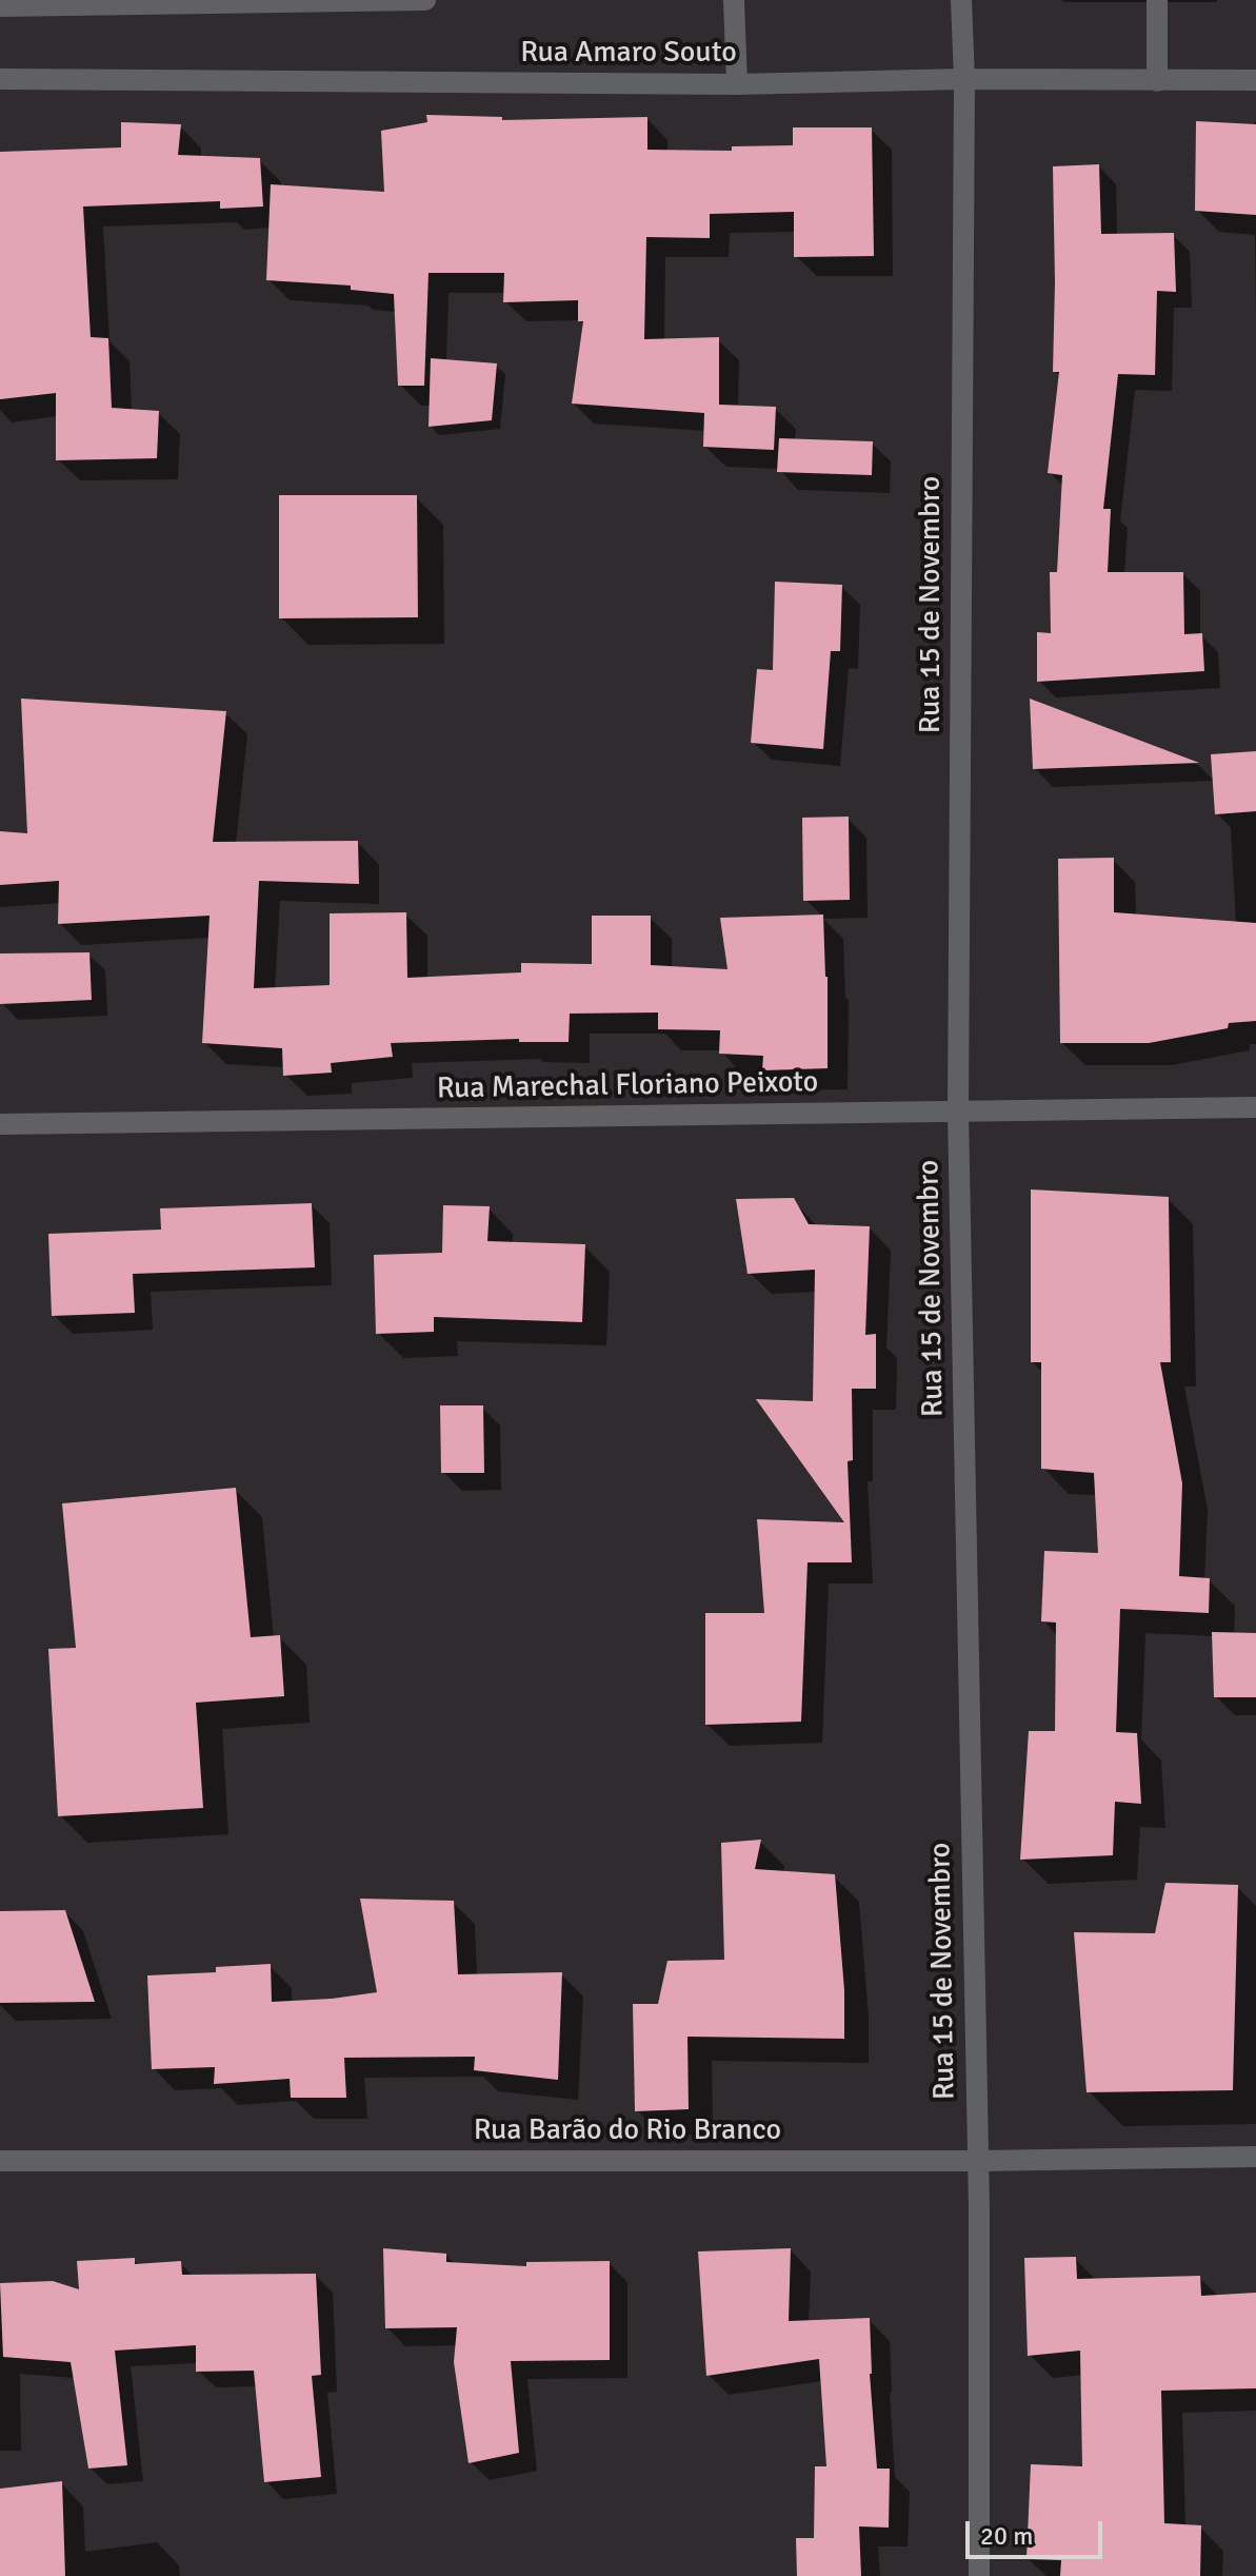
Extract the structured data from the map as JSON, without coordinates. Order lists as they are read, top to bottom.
{
  "streets": {
    "street": [
      "Rua Amaro Souto",
      "Rua 15 de Novembro",
      "Rua Marechal Floriano Peixoto",
      "Rua Barão do Rio Branco"
    ]
  },
  "crossings": [
    ["Rua Amaro Souto", "Rua 15 de Novembro"],
    ["Rua 15 de Novembro", "Rua Marechal Floriano Peixoto"],
    ["Rua 15 de Novembro", "Rua Barão do Rio Branco"]
  ],
  "scale_bar": "20 m"
}
